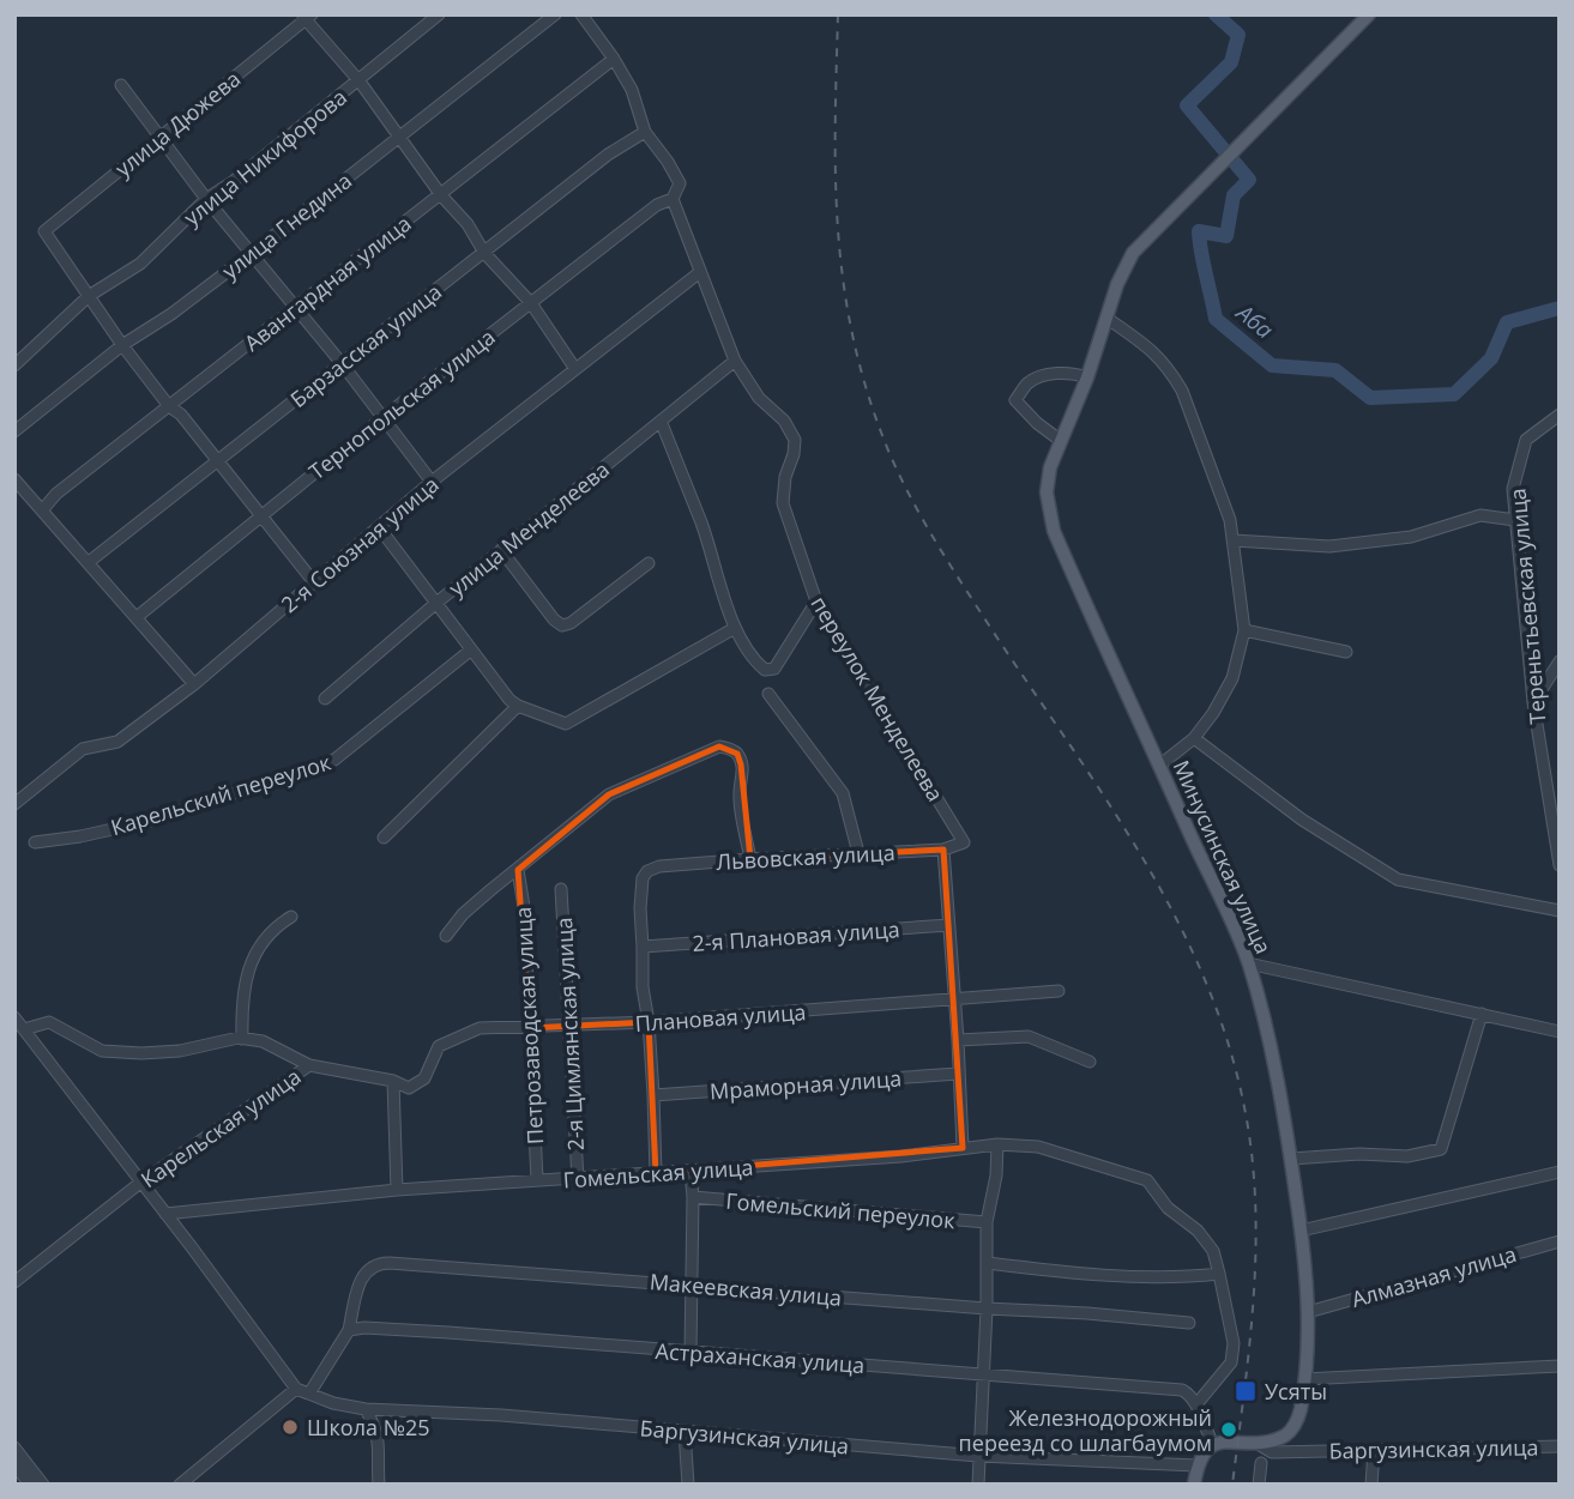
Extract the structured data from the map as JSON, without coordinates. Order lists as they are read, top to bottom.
{
  "streets": {
    "main road": ["Минусинская улица"],
    "street": [
      "улица Дюжева",
      "улица Никифорова",
      "улица Гнедина",
      "Авангардная улица",
      "Барзасская улица",
      "Тернопольская улица",
      "улица Менделеева",
      "2-я Союзная улица",
      "Тереньтьевская улица",
      "переулок Менделеева",
      "Карельский переулок",
      "Львовская улица",
      "2-я Плановая улица",
      "Плановая улица",
      "Петрозаводская улица",
      "2-я Цимлянская улица",
      "Мраморная улица",
      "Карельская улица",
      "Гомельская улица",
      "Гомельский переулок",
      "Алмазная улица",
      "Макеевская улица",
      "Астраханская улица",
      "Баргузинская улица"
    ]
  },
  "crossings": [
    ["улица Дюжева", "улица Никифорова"],
    ["Авангардная улица", "переулок Менделеева"],
    ["Барзасская улица", "переулок Менделеева"],
    ["Тернопольская улица", "переулок Менделеева"],
    ["улица Менделеева", "переулок Менделеева"],
    ["2-я Союзная улица", "переулок Менделеева"],
    ["переулок Менделеева", "Львовская улица"],
    ["Львовская улица", "2-я Плановая улица"],
    ["Минусинская улица", "Алмазная улица"],
    ["Минусинская улица", "Баргузинская улица"],
    ["Плановая улица", "Петрозаводская улица"],
    ["Плановая улица", "2-я Цимлянская улица"],
    ["Петрозаводская улица", "Гомельская улица"],
    ["2-я Цимлянская улица", "Гомельская улица"],
    ["Макеевская улица", "Астраханская улица"]
  ],
  "water": ["Аба"],
  "places": {
    "transit": ["Усяты"],
    "other": ["Школа №25", "Железнодорожный переезд со шлагбаумом"]
  }
}
